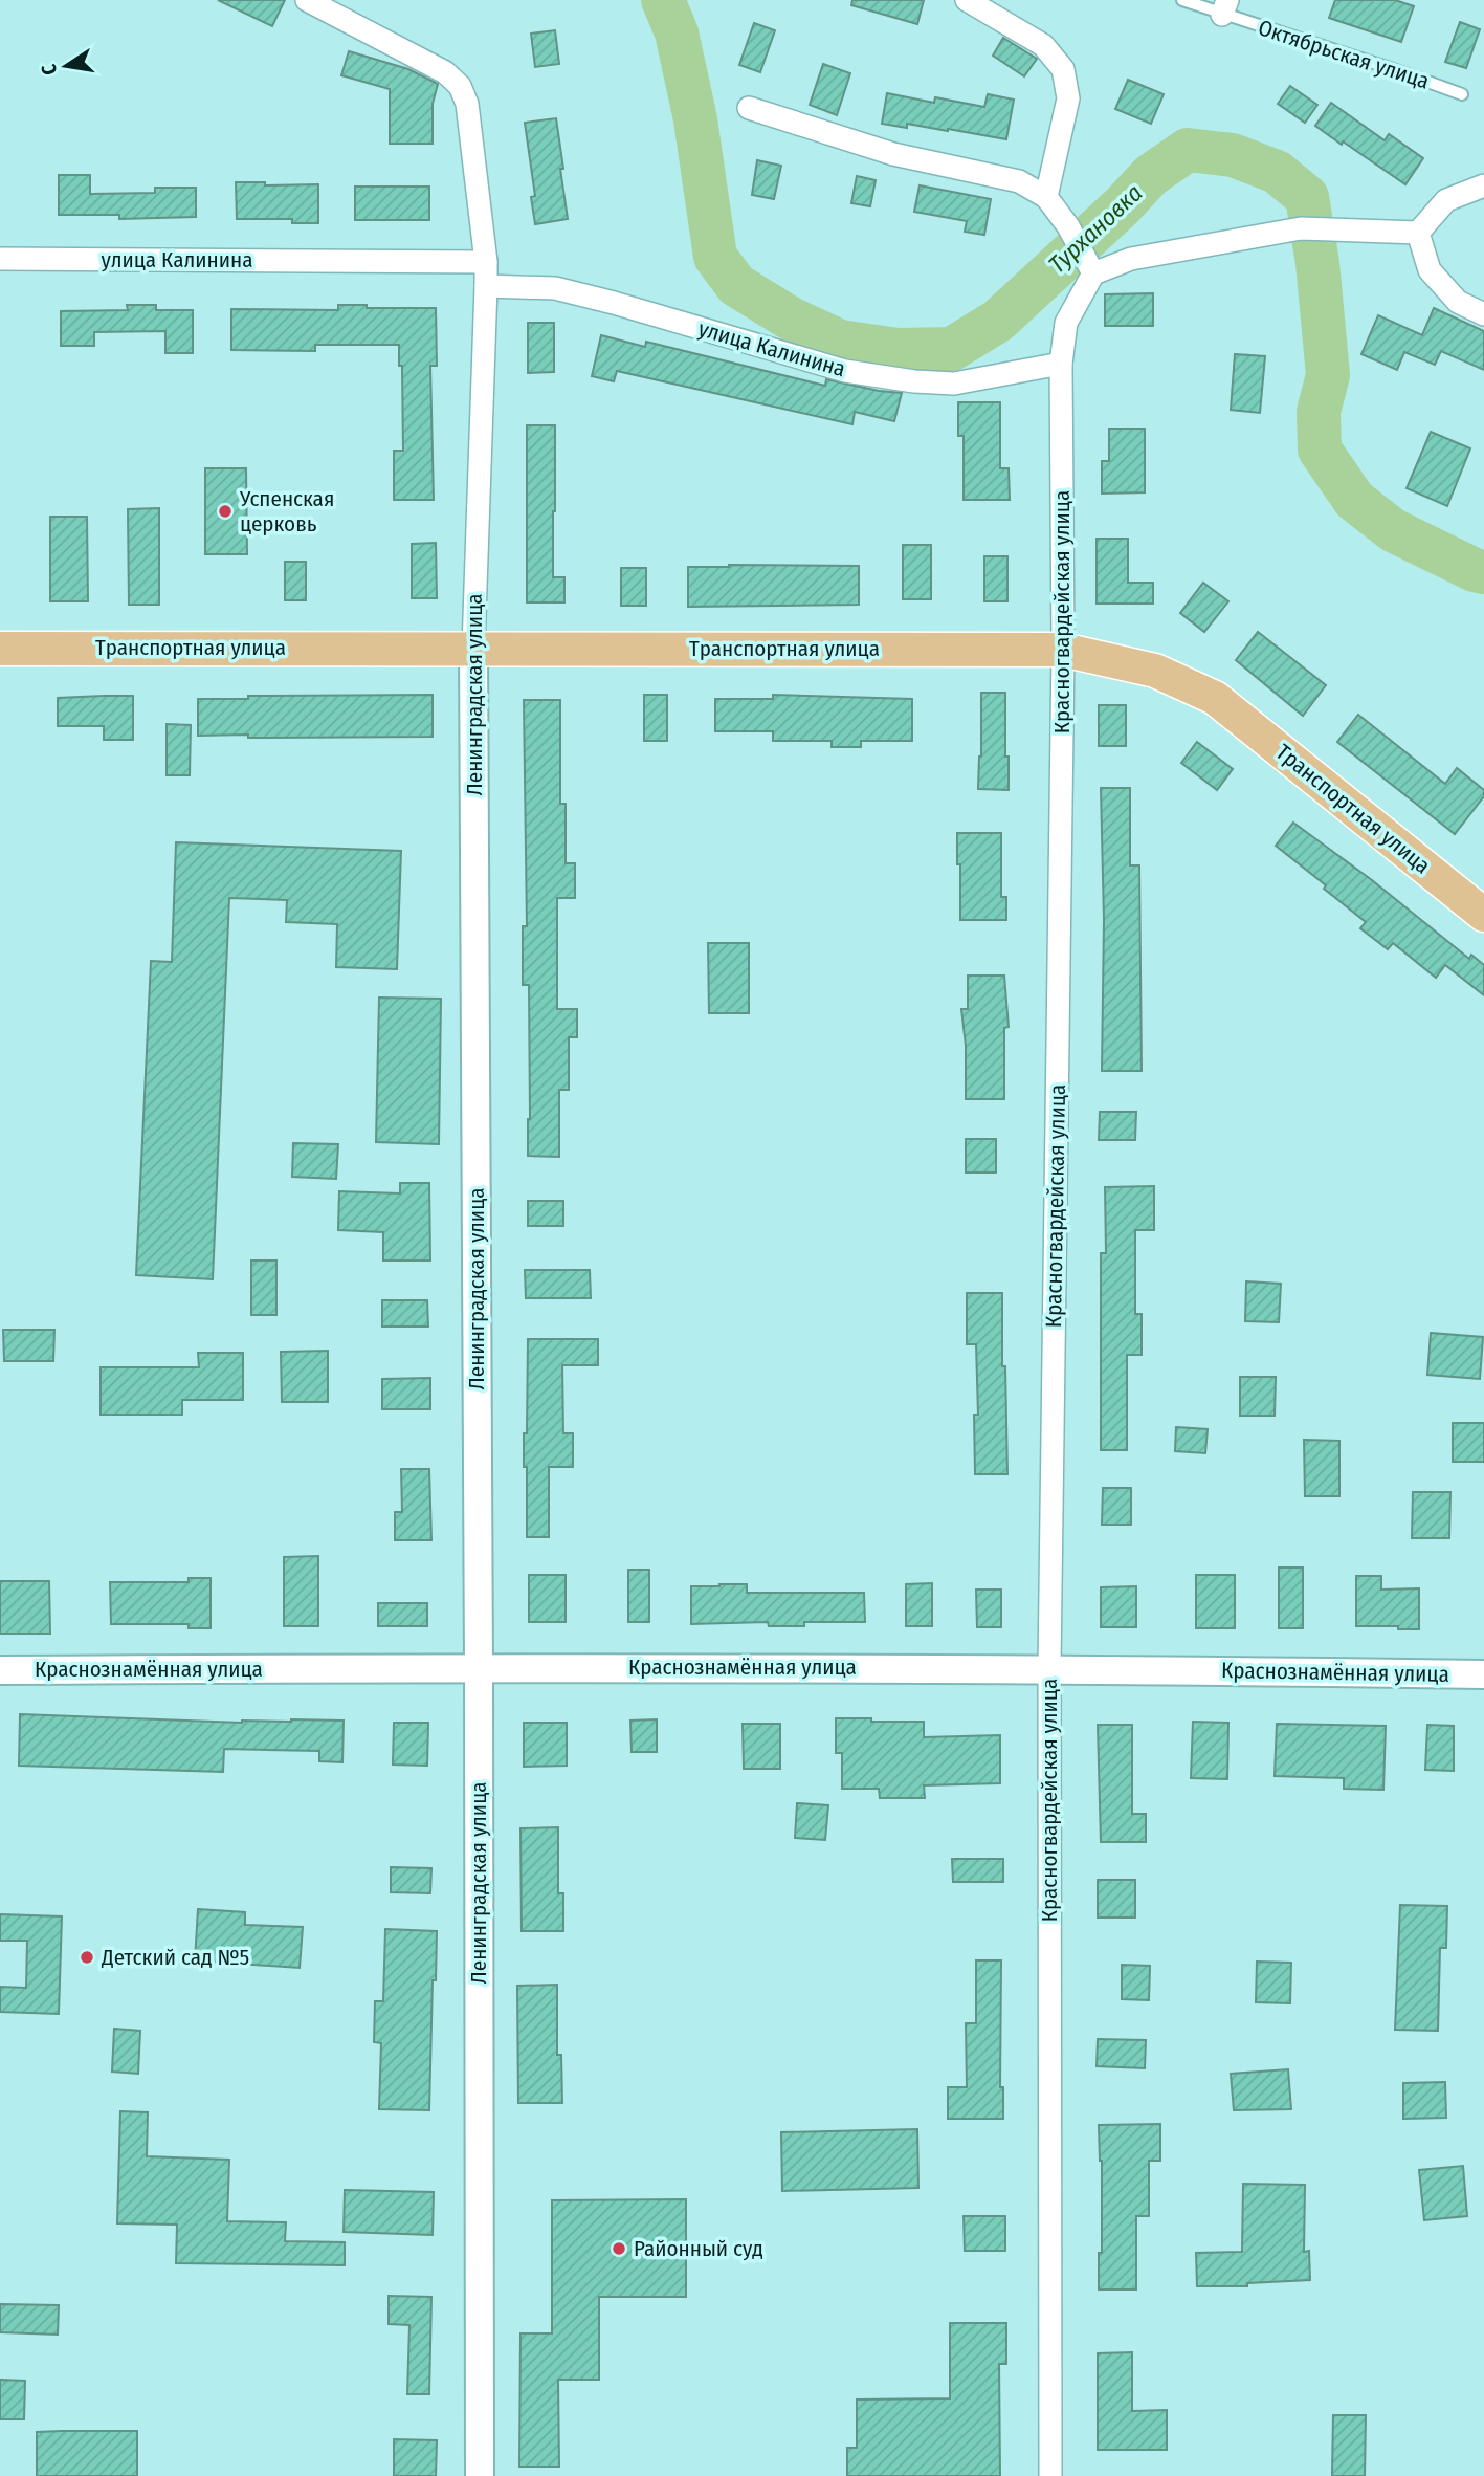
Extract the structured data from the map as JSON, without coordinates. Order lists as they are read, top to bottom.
{
  "streets": {
    "main road": ["Транспортная улица"],
    "street": [
      "улица Калинина",
      "Красногвардейская улица",
      "Ленинградская улица",
      "Краснознамённая улица"
    ],
    "lane": ["Октябрьская улица"]
  },
  "crossings": [
    ["улица Калинина", "Красногвардейская улица"],
    ["улица Калинина", "Ленинградская улица"],
    ["Красногвардейская улица", "Транспортная улица"],
    ["Красногвардейская улица", "Краснознамённая улица"],
    ["Транспортная улица", "Ленинградская улица"],
    ["Ленинградская улица", "Краснознамённая улица"]
  ],
  "water": ["Турхановка"],
  "places": ["Успенская церковь", "Детский сад №5", "Районный суд"],
  "north": "left"
}
